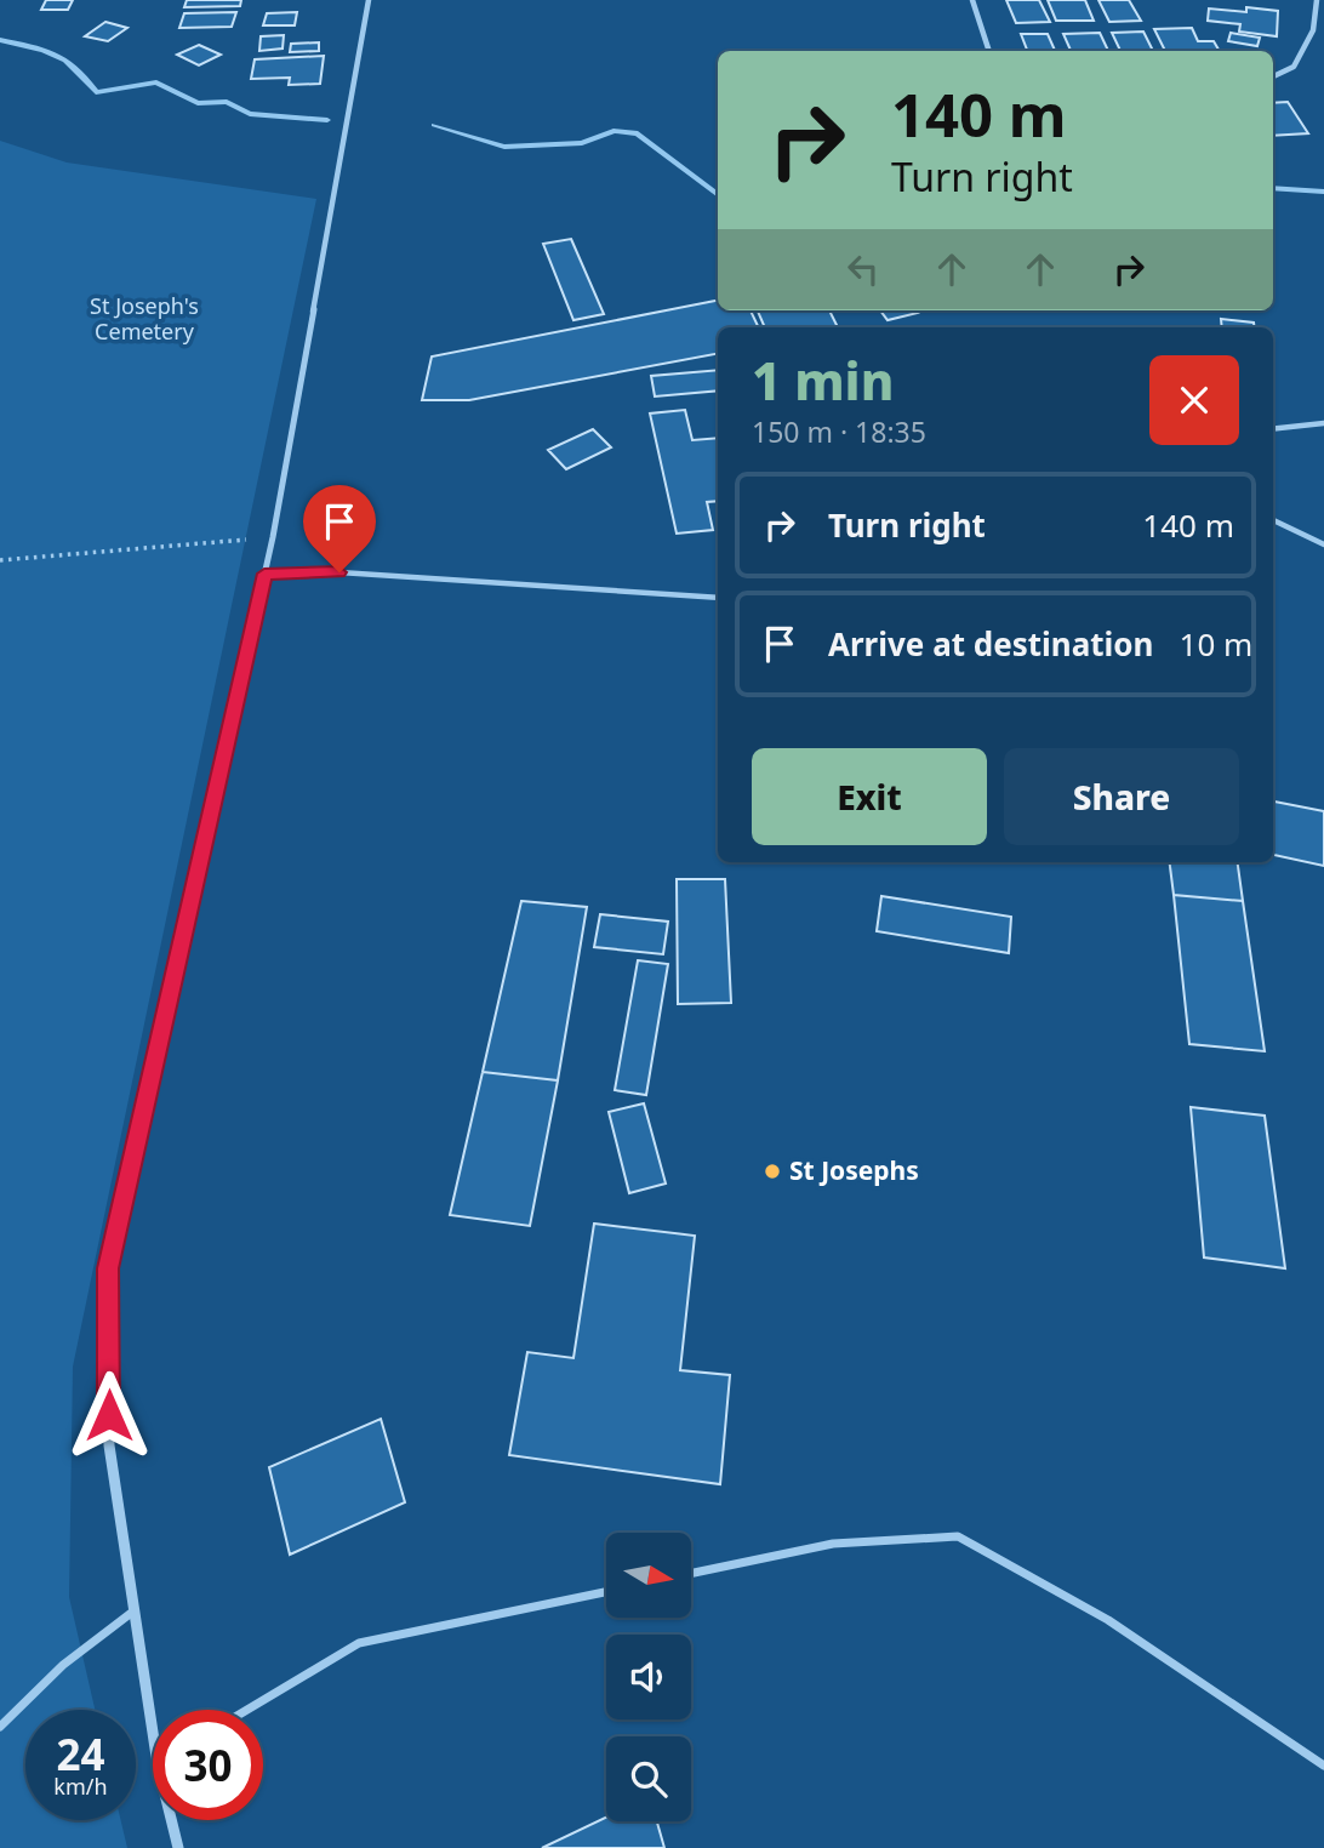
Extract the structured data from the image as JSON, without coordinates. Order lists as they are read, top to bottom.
{
  "parks": ["St Joseph's Cemetery"],
  "places": ["St Josephs"],
  "north": "right",
  "page": {
    "turn": ["140 m", "Turn right"],
    "heading": ["1 min", "150 m · 18:35"],
    "list": [
      {
        "name": "Turn right",
        "value": "140 m"
      },
      {
        "name": "Arrive at destination",
        "value": "10 m"
      }
    ],
    "buttons": ["Exit", "Share"],
    "speed": "24 km/h",
    "limit": "30"
  }
}
